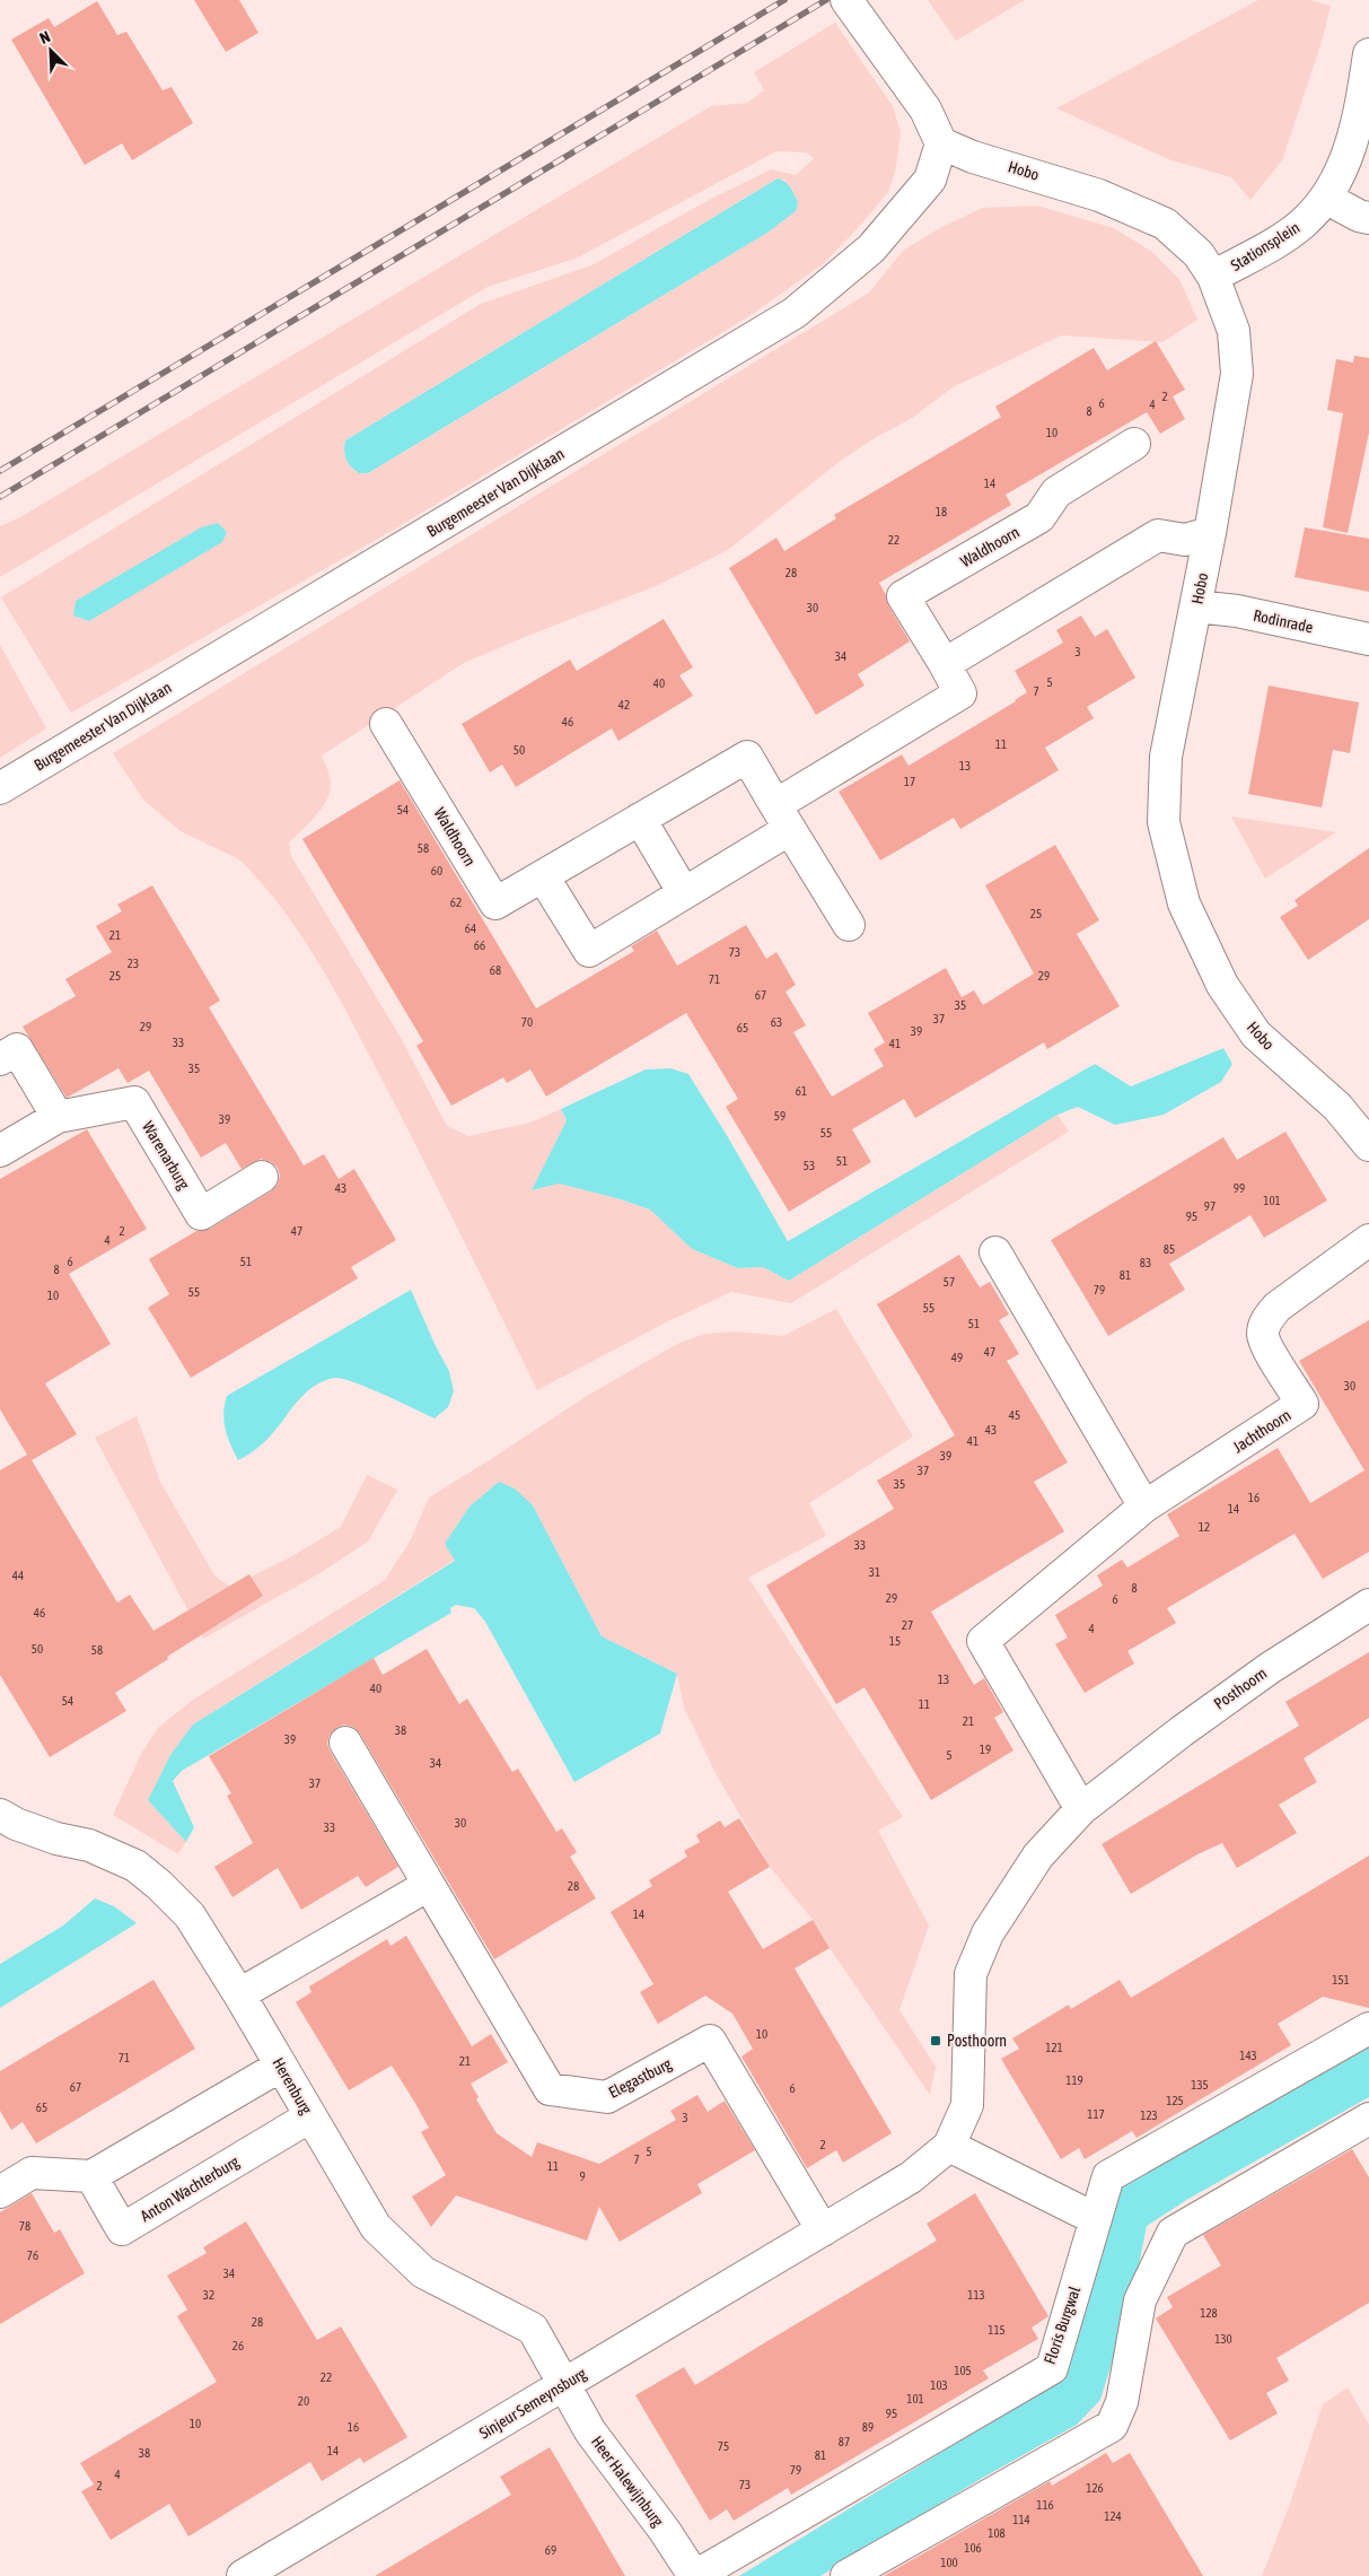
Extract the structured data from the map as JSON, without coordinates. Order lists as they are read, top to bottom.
{
  "streets": {
    "street": [
      "Hobo",
      "Stationsplein",
      "Burgemeester Van Dijklaan",
      "Waldhoorn",
      "Rodinrade",
      "Warenarburg",
      "Jachthoorn",
      "Posthoorn",
      "Elegastburg",
      "Herenburg",
      "Anton Wachterburg",
      "Floris Burgwal",
      "Sinjeur Semeynsburg",
      "Heer Halewijnburg"
    ]
  },
  "crossings": [
    ["Hobo", "Stationsplein"],
    ["Hobo", "Burgemeester Van Dijklaan"],
    ["Hobo", "Rodinrade"],
    ["Jachthoorn", "Posthoorn"],
    ["Posthoorn", "Elegastburg"],
    ["Posthoorn", "Sinjeur Semeynsburg"],
    ["Elegastburg", "Sinjeur Semeynsburg"],
    ["Herenburg", "Anton Wachterburg"],
    ["Herenburg", "Sinjeur Semeynsburg"],
    ["Herenburg", "Heer Halewijnburg"],
    ["Floris Burgwal", "Heer Halewijnburg"],
    ["Sinjeur Semeynsburg", "Heer Halewijnburg"]
  ],
  "places": {
    "transit": ["Posthoorn"]
  },
  "house_numbers": [
    "2",
    "6",
    "4",
    "8",
    "10",
    "14",
    "18",
    "22",
    "28",
    "30",
    "3",
    "34",
    "5",
    "40",
    "7",
    "42",
    "46",
    "11",
    "50",
    "13",
    "17",
    "54",
    "58",
    "60",
    "62",
    "25",
    "64",
    "21",
    "66",
    "73",
    "23",
    "68",
    "25",
    "29",
    "71",
    "67",
    "35",
    "37",
    "70",
    "63",
    "29",
    "65",
    "39",
    "33",
    "41",
    "35",
    "61",
    "59",
    "39",
    "55",
    "51",
    "53",
    "43",
    "99",
    "101",
    "97",
    "95",
    "2",
    "47",
    "4",
    "85",
    "6",
    "51",
    "83",
    "8",
    "81",
    "57",
    "79",
    "55",
    "10",
    "55",
    "51",
    "47",
    "49",
    "30",
    "45",
    "43",
    "41",
    "39",
    "37",
    "35",
    "16",
    "14",
    "12",
    "33",
    "31",
    "44",
    "8",
    "29",
    "6",
    "46",
    "27",
    "4",
    "15",
    "50",
    "58",
    "13",
    "40",
    "54",
    "11",
    "21",
    "38",
    "39",
    "19",
    "5",
    "34",
    "37",
    "30",
    "33",
    "28",
    "14",
    "151",
    "10",
    "121",
    "143",
    "71",
    "21",
    "119",
    "135",
    "67",
    "6",
    "125",
    "65",
    "117",
    "123",
    "3",
    "2",
    "5",
    "7",
    "11",
    "9",
    "78",
    "76",
    "34",
    "32",
    "113",
    "128",
    "28",
    "115",
    "130",
    "26",
    "105",
    "22",
    "103",
    "101",
    "20",
    "95",
    "10",
    "16",
    "89",
    "87",
    "75",
    "14",
    "38",
    "81",
    "79",
    "4",
    "73",
    "2",
    "126",
    "116",
    "124",
    "114",
    "108",
    "106",
    "69",
    "100"
  ],
  "north": "top left"
}
